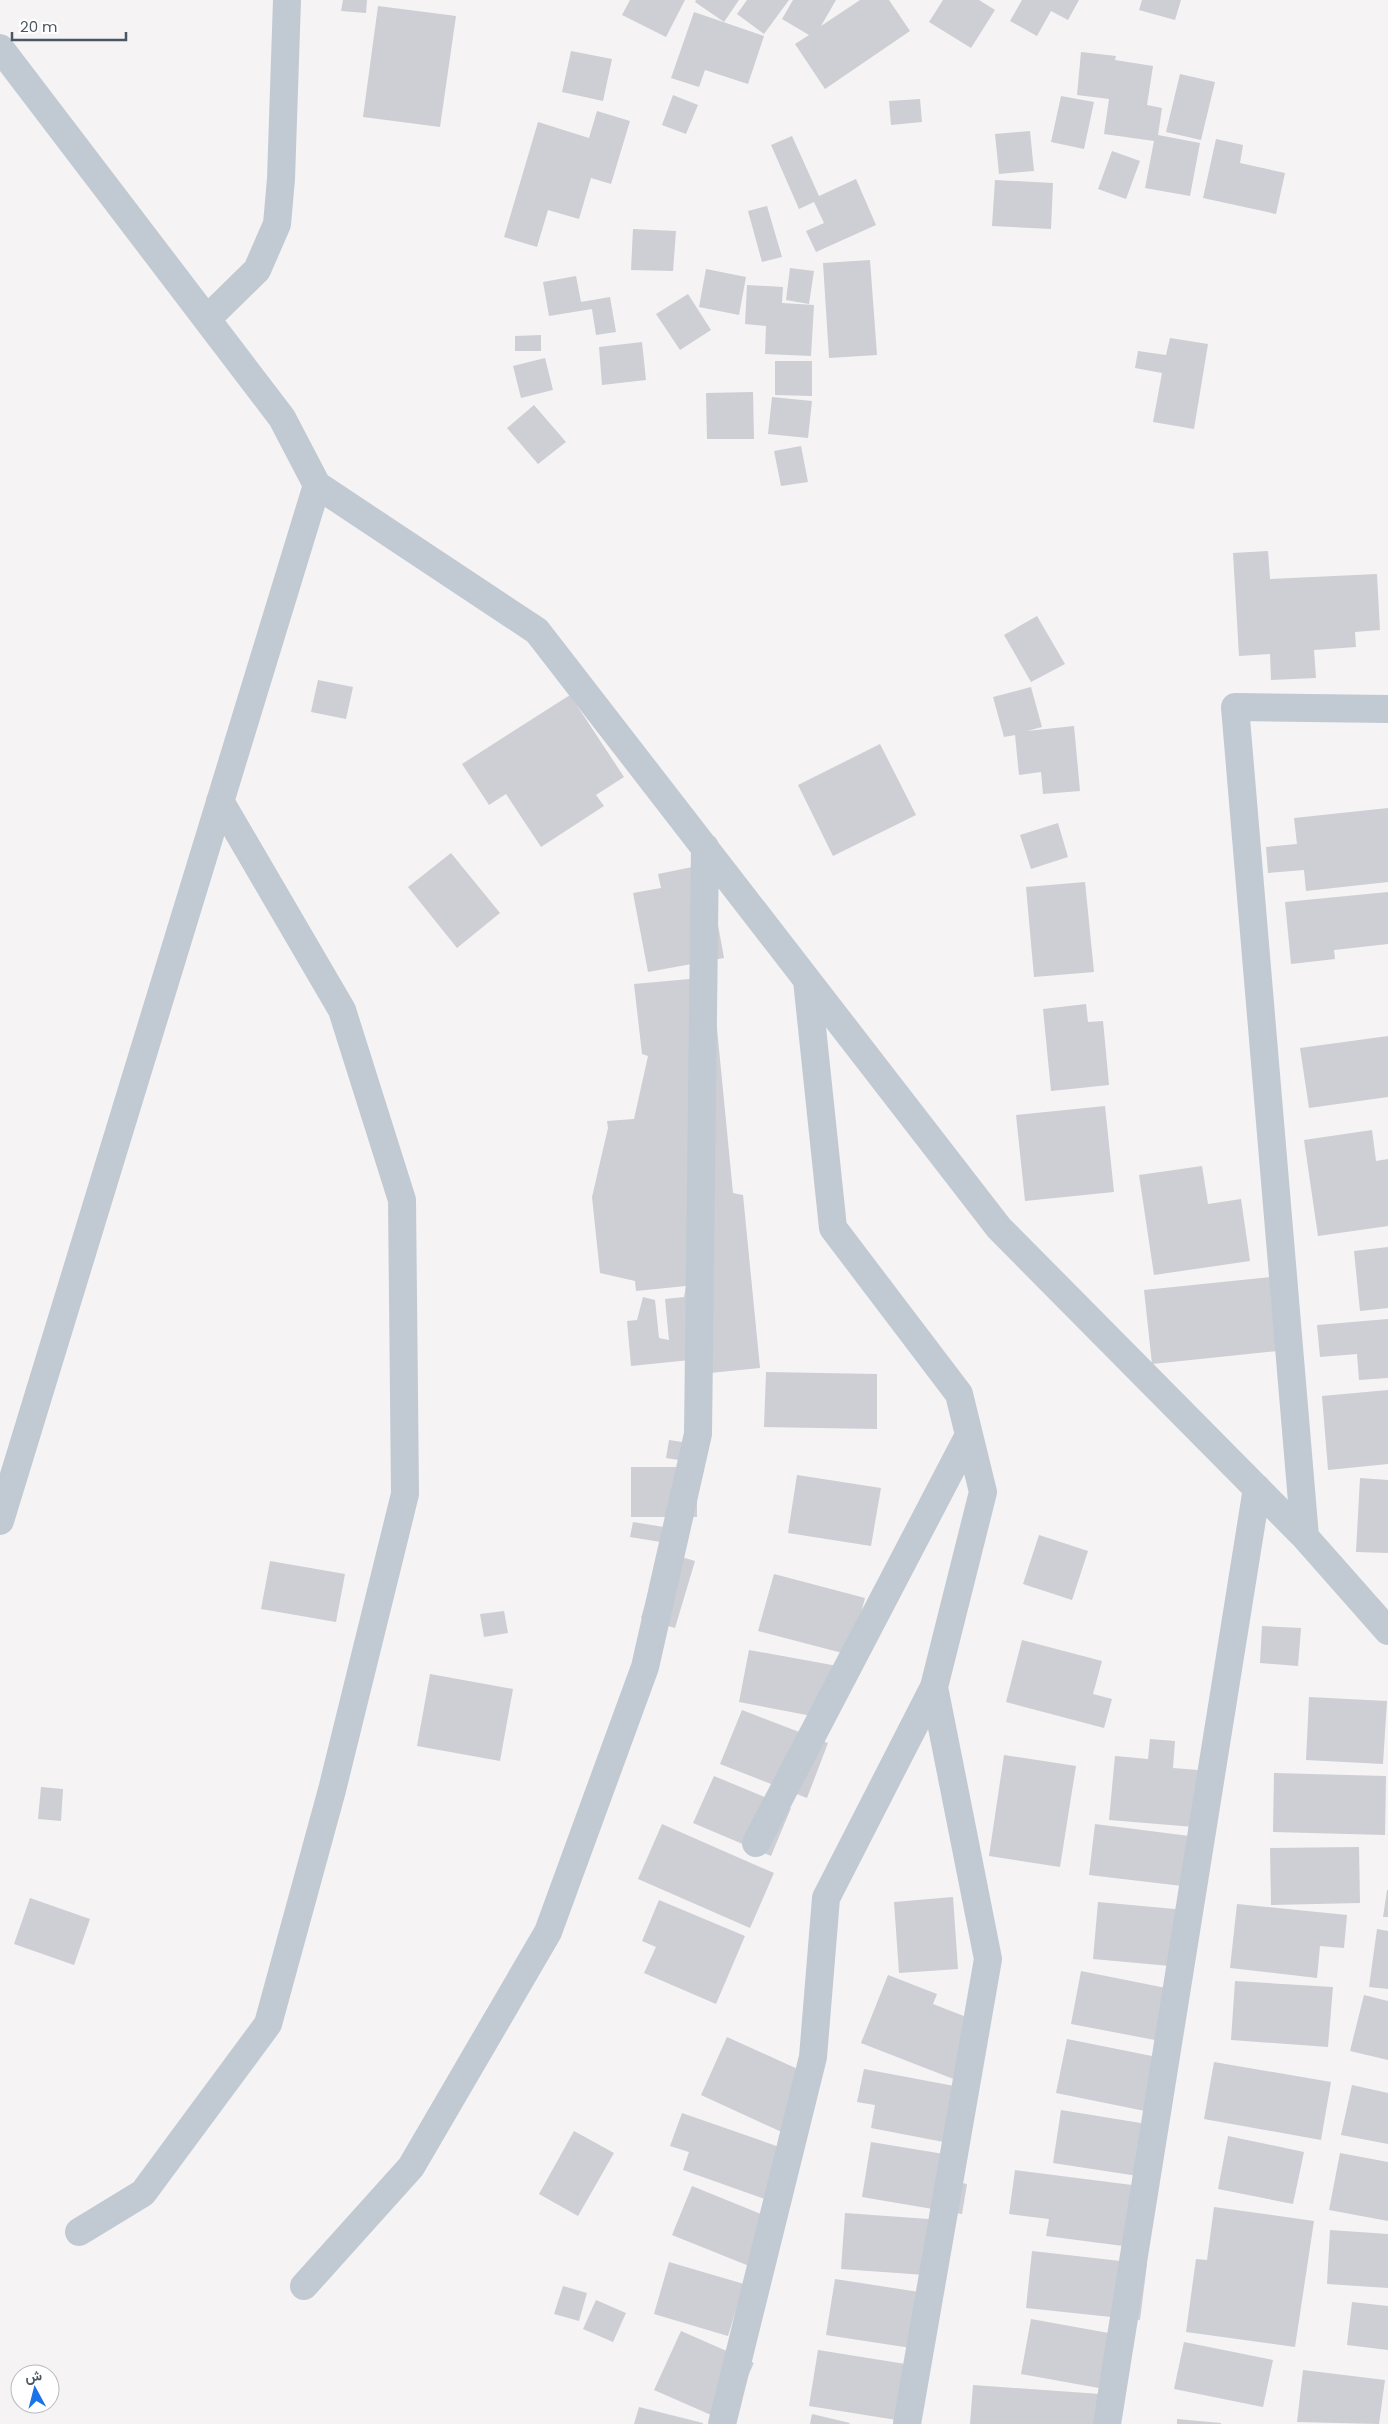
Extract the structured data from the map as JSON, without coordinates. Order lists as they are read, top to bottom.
{
  "scale_bar": "20 m",
  "north": "top"
}
